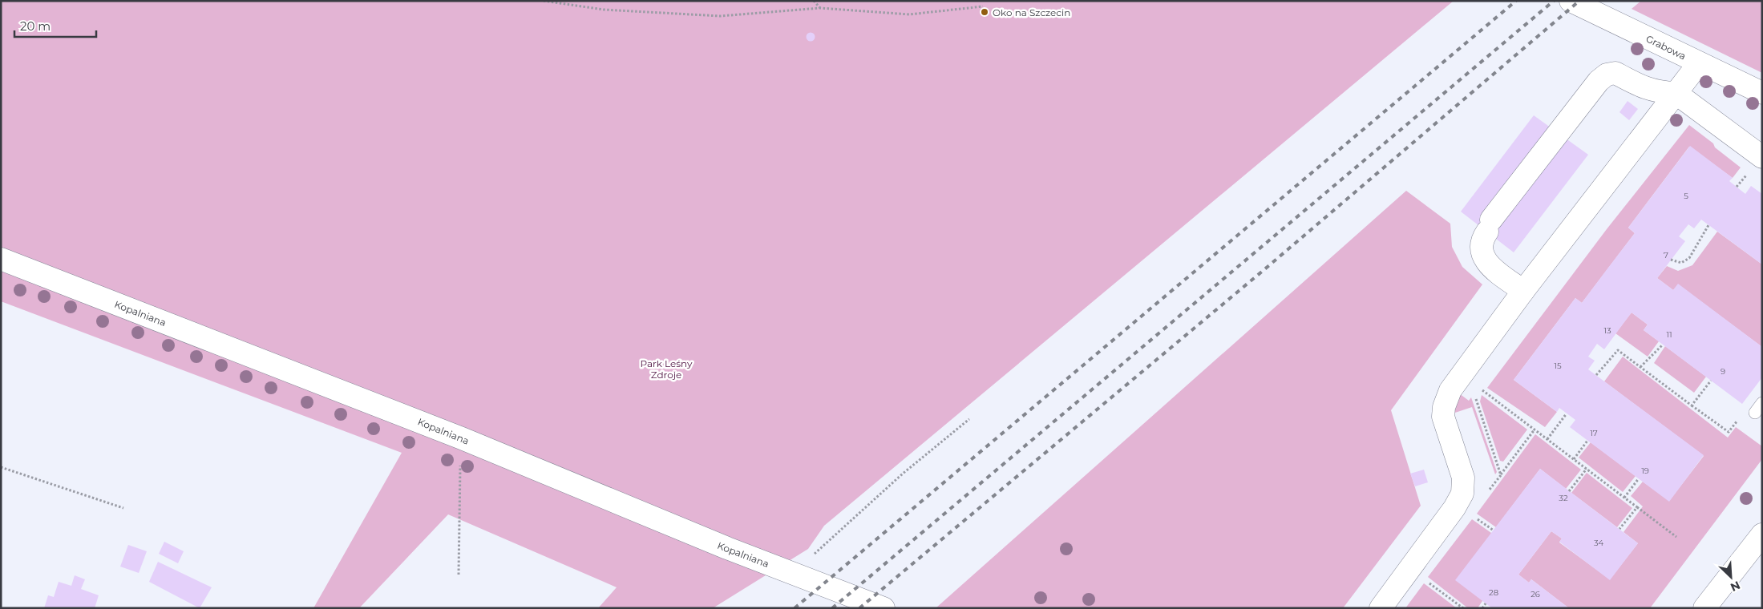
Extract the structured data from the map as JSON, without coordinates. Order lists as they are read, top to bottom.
{
  "streets": {
    "street": ["Grabowa", "Kopalniana"]
  },
  "parks": ["Park Leśny Zdroje"],
  "places": ["Oko na Szczecin"],
  "house_numbers": [
    "5",
    "7",
    "13",
    "11",
    "15",
    "9",
    "17",
    "19",
    "32",
    "34",
    "28",
    "26"
  ],
  "scale_bar": "20 m",
  "north": "bottom right"
}
